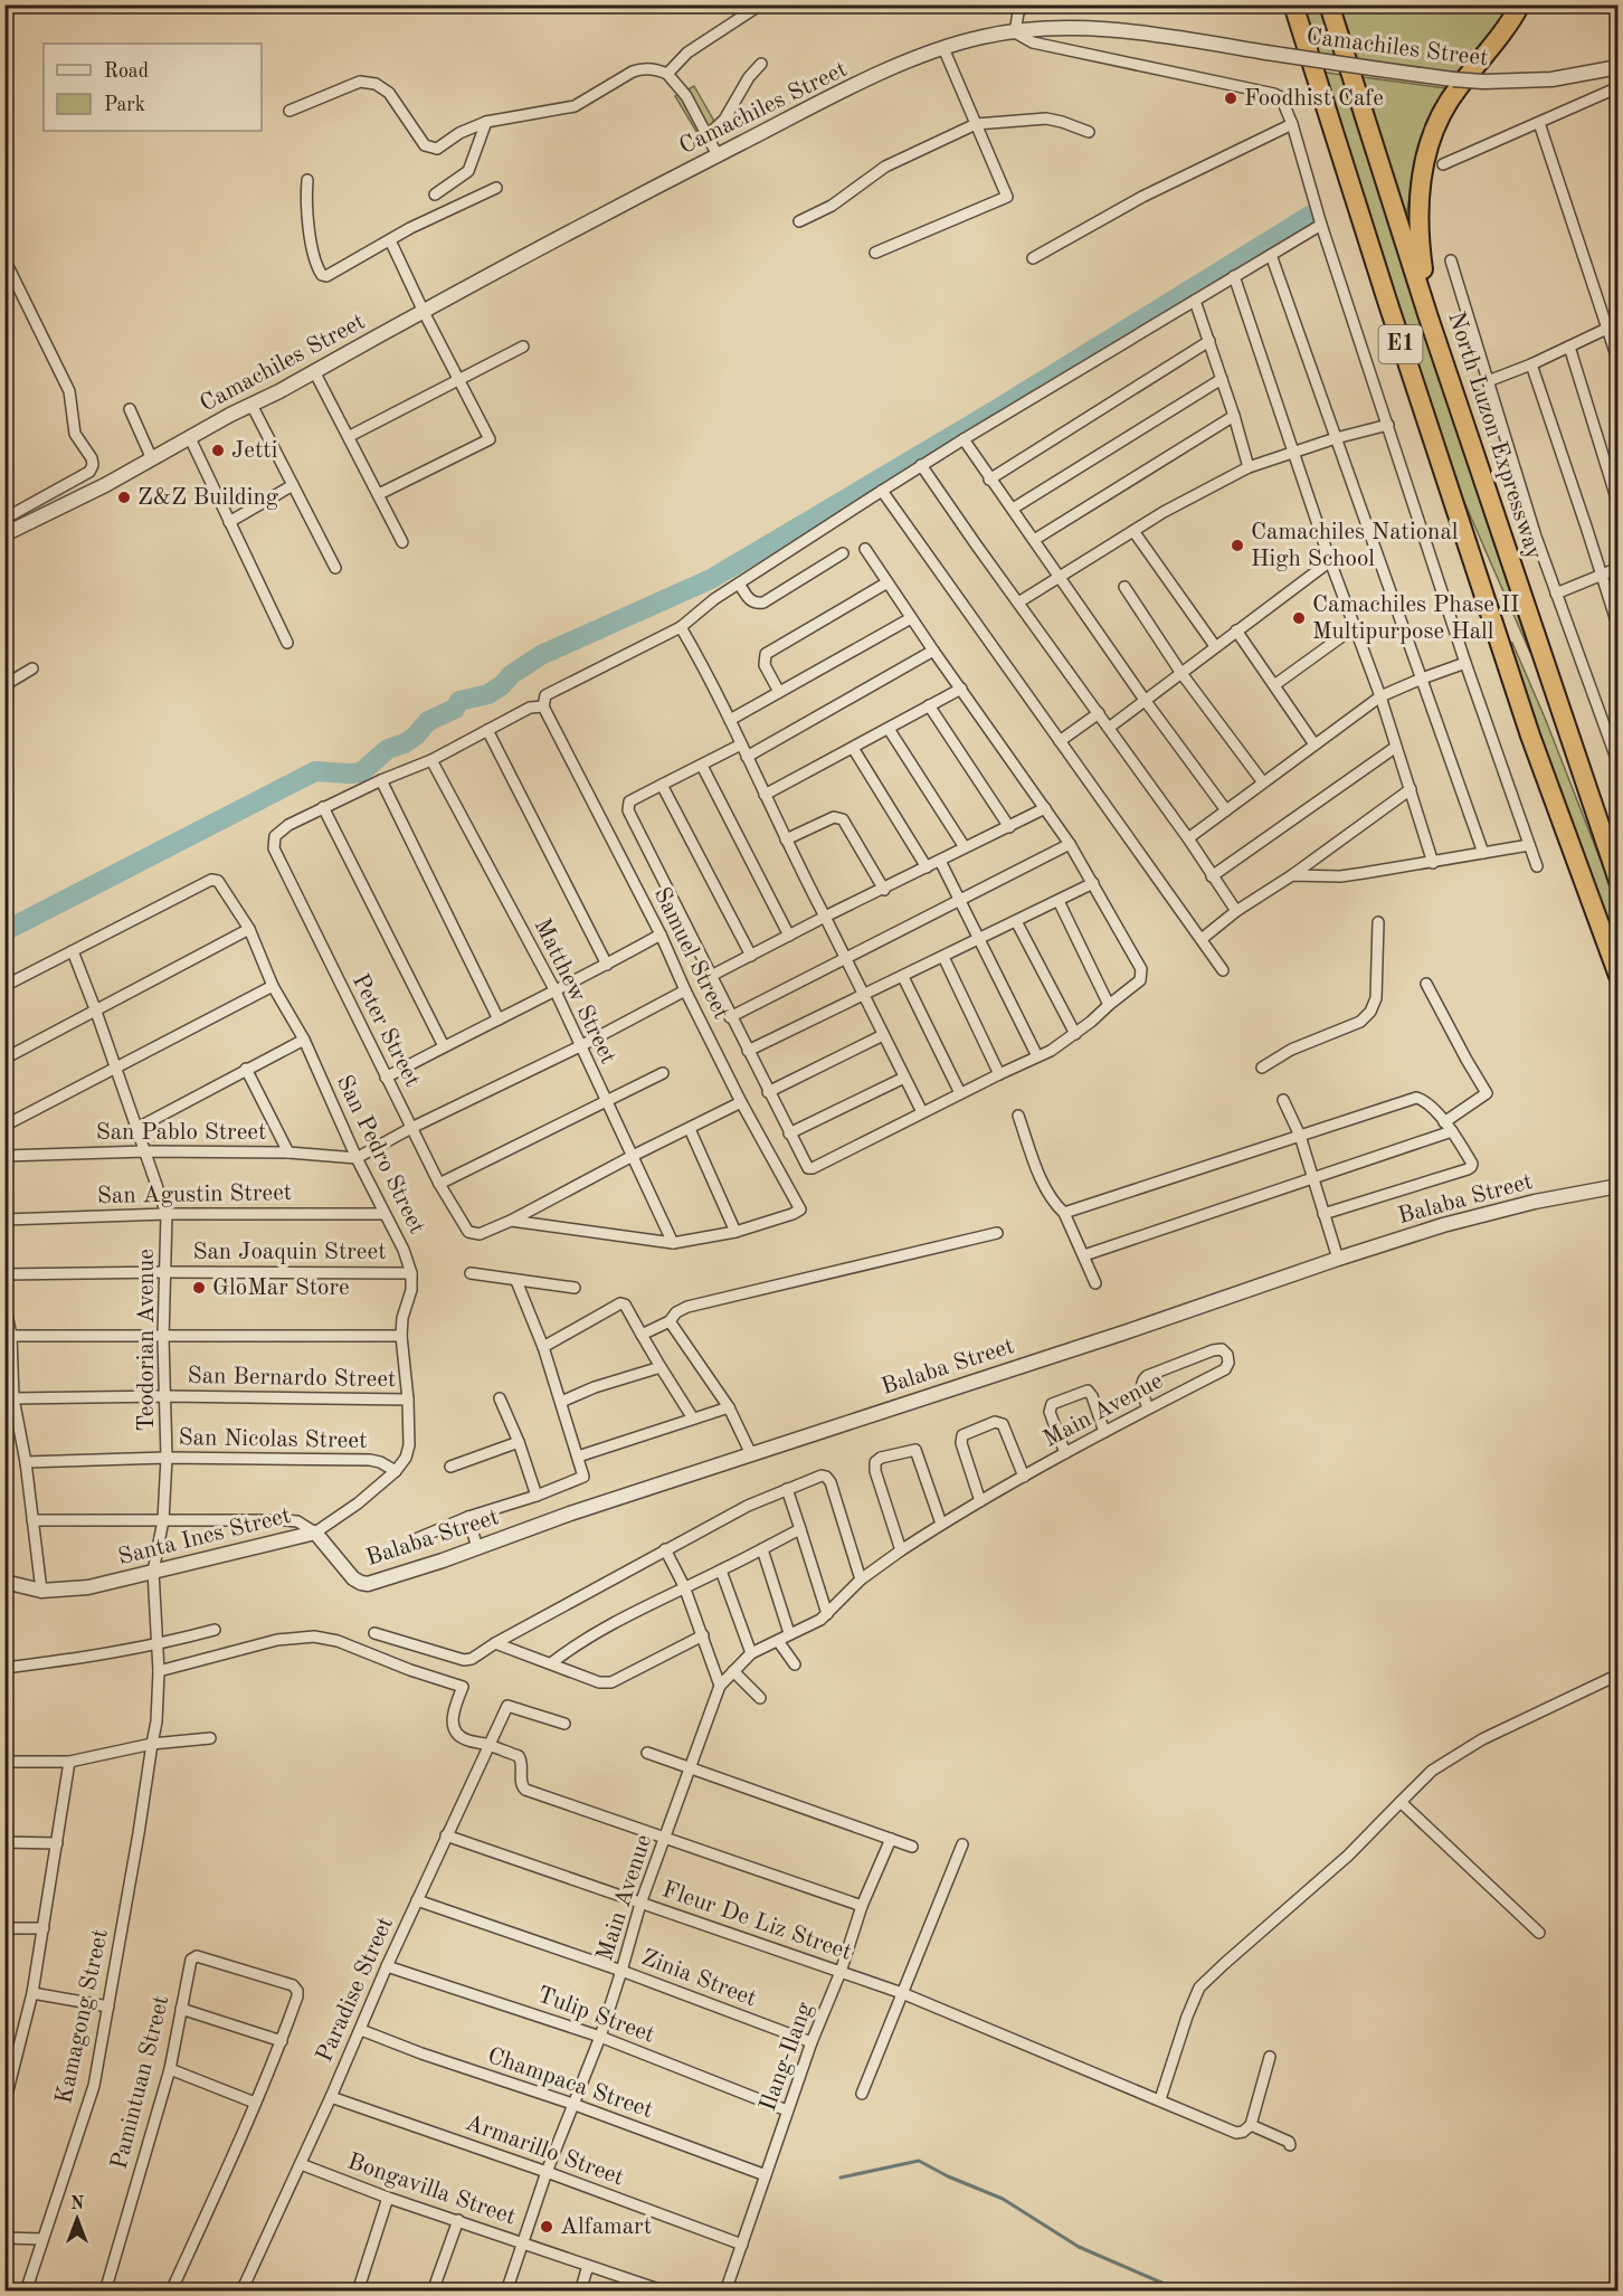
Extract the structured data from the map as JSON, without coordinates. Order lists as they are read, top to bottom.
{
  "streets": {
    "highway": ["E1", "North Luzon Expressway"],
    "street": [
      "Camachiles Street",
      "Samuel Street",
      "Matthew Street",
      "Peter Street",
      "San Pablo Street",
      "San Pedro Street",
      "San Agustin Street",
      "Balaba Street",
      "San Joaquin Street",
      "Teodorian Avenue",
      "San Bernardo Street",
      "Main Avenue",
      "San Nicolas Street",
      "Santa Ines Street",
      "Fleur De Liz Street",
      "Zinia Street",
      "Paradise Street",
      "Tulip Street",
      "Kamagong Street",
      "Ilang-Ilang",
      "Pamintuan Street",
      "Champaca Street",
      "Armarillo Street",
      "Bongavilla Street"
    ]
  },
  "crossings": [
    ["E1", "North Luzon Expressway"],
    ["San Pablo Street", "San Pedro Street"],
    ["San Pablo Street", "Teodorian Avenue"],
    ["San Pedro Street", "San Agustin Street"],
    ["San Pedro Street", "San Joaquin Street"],
    ["San Pedro Street", "Teodorian Avenue"],
    ["San Pedro Street", "San Bernardo Street"],
    ["San Pedro Street", "San Nicolas Street"],
    ["San Pedro Street", "Santa Ines Street"],
    ["San Agustin Street", "Teodorian Avenue"],
    ["Balaba Street", "Santa Ines Street"],
    ["San Joaquin Street", "Teodorian Avenue"],
    ["Teodorian Avenue", "San Bernardo Street"],
    ["Teodorian Avenue", "San Nicolas Street"],
    ["Teodorian Avenue", "Santa Ines Street"],
    ["Teodorian Avenue", "Kamagong Street"],
    ["Main Avenue", "Fleur De Liz Street"],
    ["Main Avenue", "Zinia Street"],
    ["Main Avenue", "Tulip Street"],
    ["Main Avenue", "Champaca Street"],
    ["Main Avenue", "Armarillo Street"],
    ["Main Avenue", "Bongavilla Street"],
    ["San Nicolas Street", "Santa Ines Street"],
    ["Fleur De Liz Street", "Paradise Street"],
    ["Fleur De Liz Street", "Ilang-Ilang"],
    ["Zinia Street", "Paradise Street"],
    ["Zinia Street", "Ilang-Ilang"],
    ["Paradise Street", "Tulip Street"],
    ["Paradise Street", "Champaca Street"],
    ["Paradise Street", "Armarillo Street"],
    ["Paradise Street", "Bongavilla Street"],
    ["Tulip Street", "Ilang-Ilang"],
    ["Ilang-Ilang", "Champaca Street"],
    ["Ilang-Ilang", "Armarillo Street"]
  ],
  "places": [
    "Foodhist Cafe",
    "Jetti",
    "Z&Z Building",
    "Camachiles National High School",
    "Camachiles Phase II Multipurpose Hall",
    "GloMar Store",
    "Alfamart"
  ],
  "legend": ["Road", "Park"],
  "north": "top"
}
